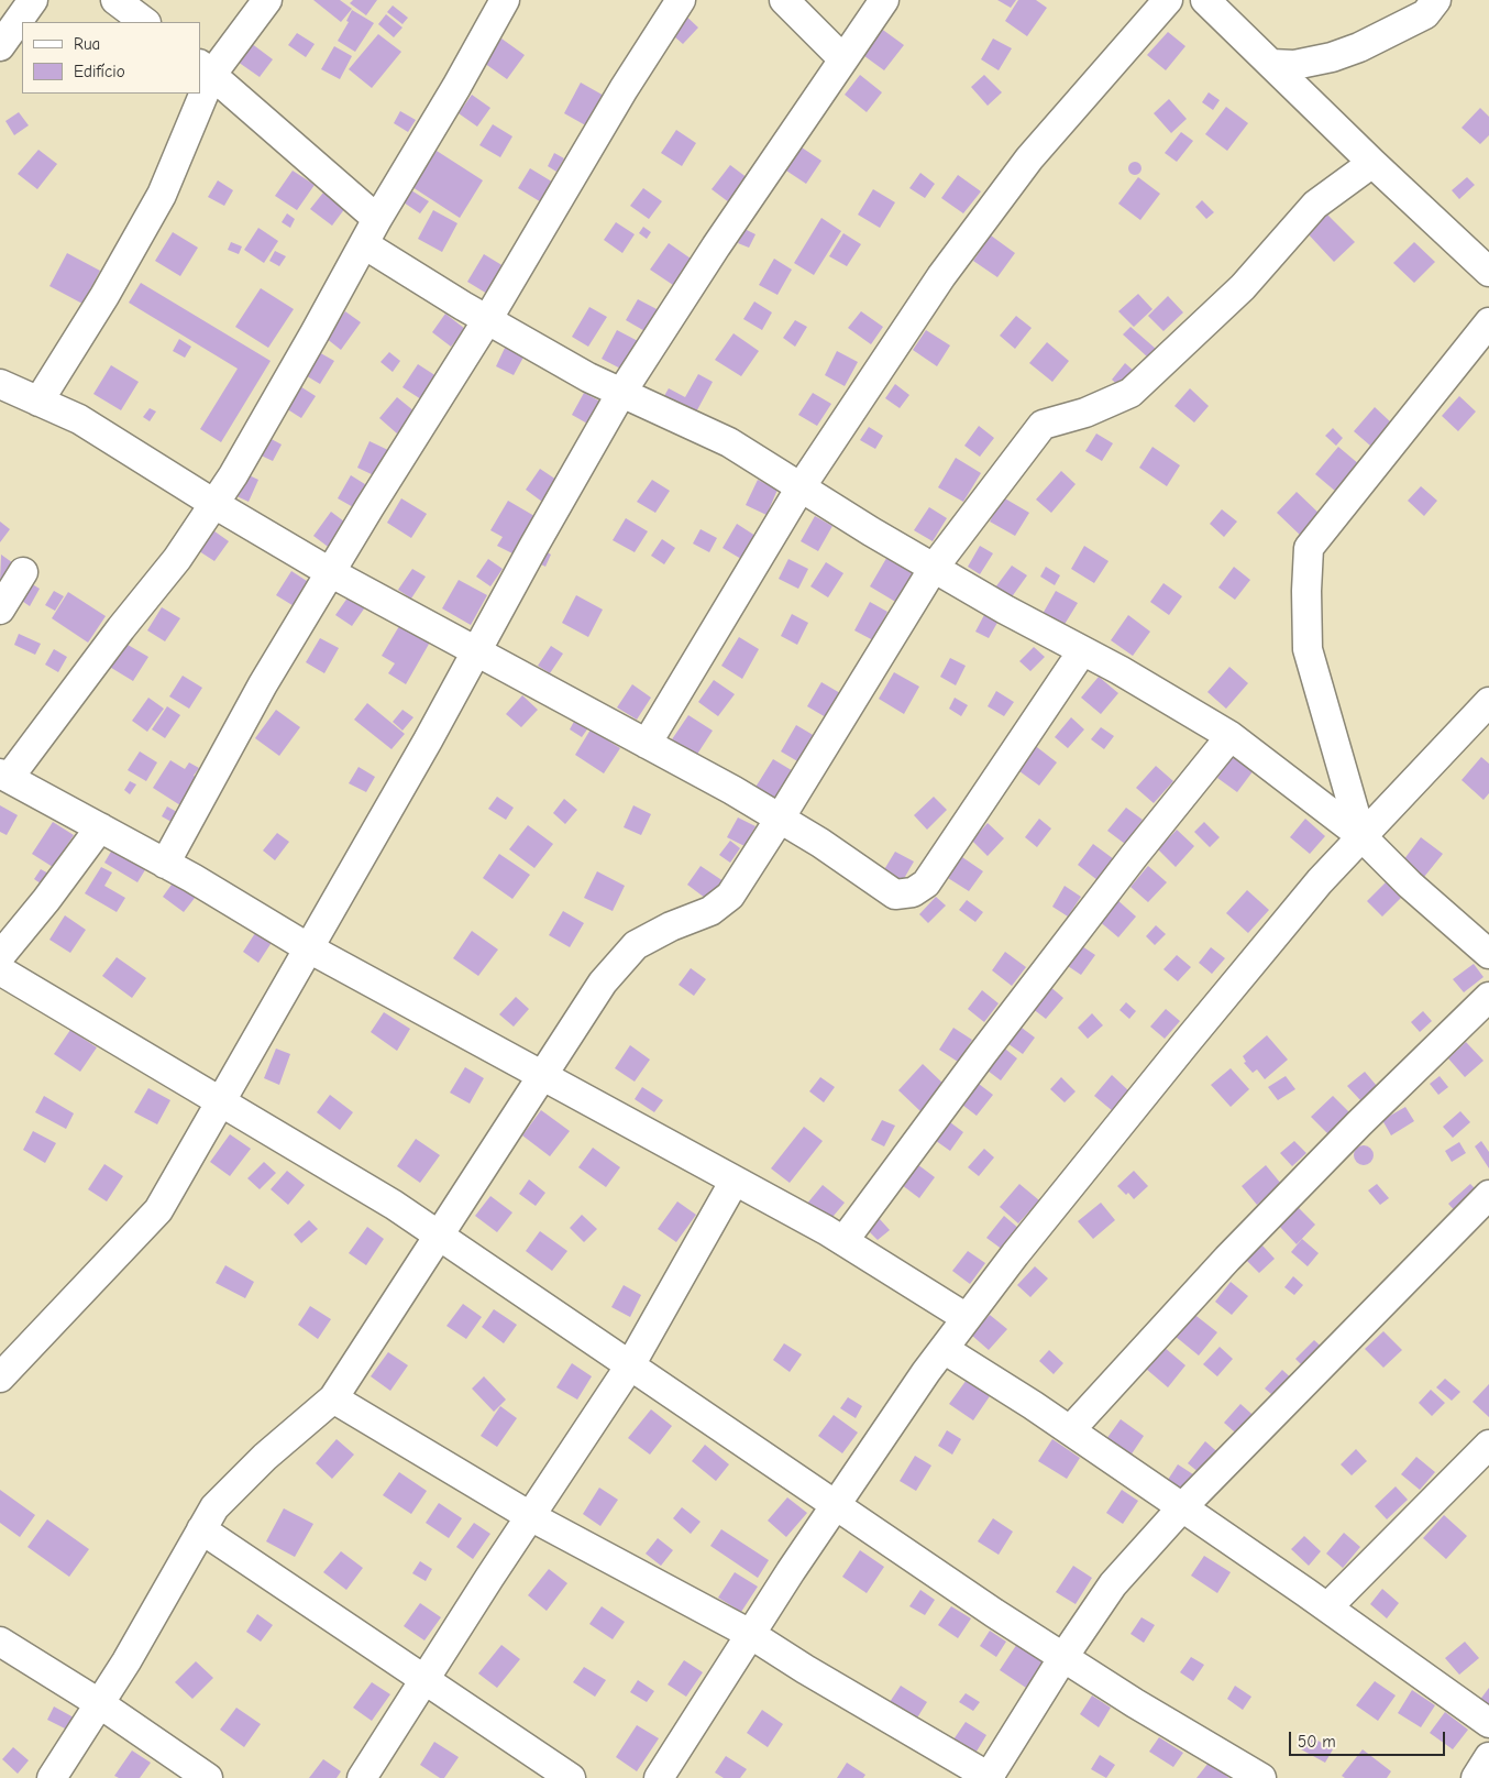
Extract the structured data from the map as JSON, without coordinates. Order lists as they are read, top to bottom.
{
  "legend": ["Rua", "Edifício"],
  "scale_bar": "50 m"
}
